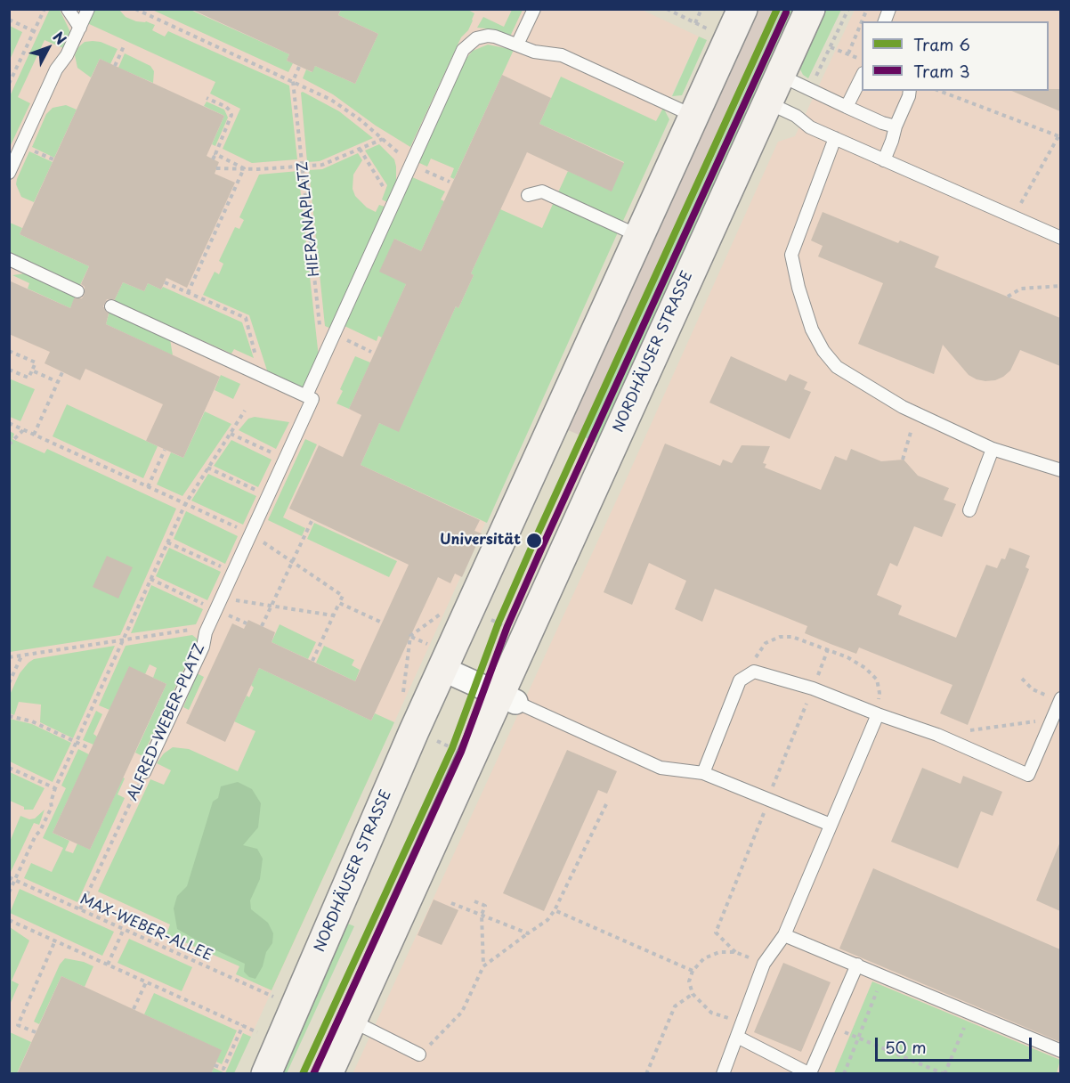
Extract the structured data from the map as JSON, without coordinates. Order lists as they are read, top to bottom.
{
  "streets": {
    "main road": ["NORDHÄUSER STRASSE"],
    "lane": ["ALFRED-WEBER-PLATZ"],
    "path": ["HIERANAPLATZ", "MAX-WEBER-ALLEE"]
  },
  "crossings": [
    ["ALFRED-WEBER-PLATZ", "MAX-WEBER-ALLEE"]
  ],
  "places": ["Universität"],
  "lines": ["tram line 6", "tram line 3"],
  "legend": ["Tram 6", "Tram 3"],
  "scale_bar": "50 m",
  "north": "top right"
}
